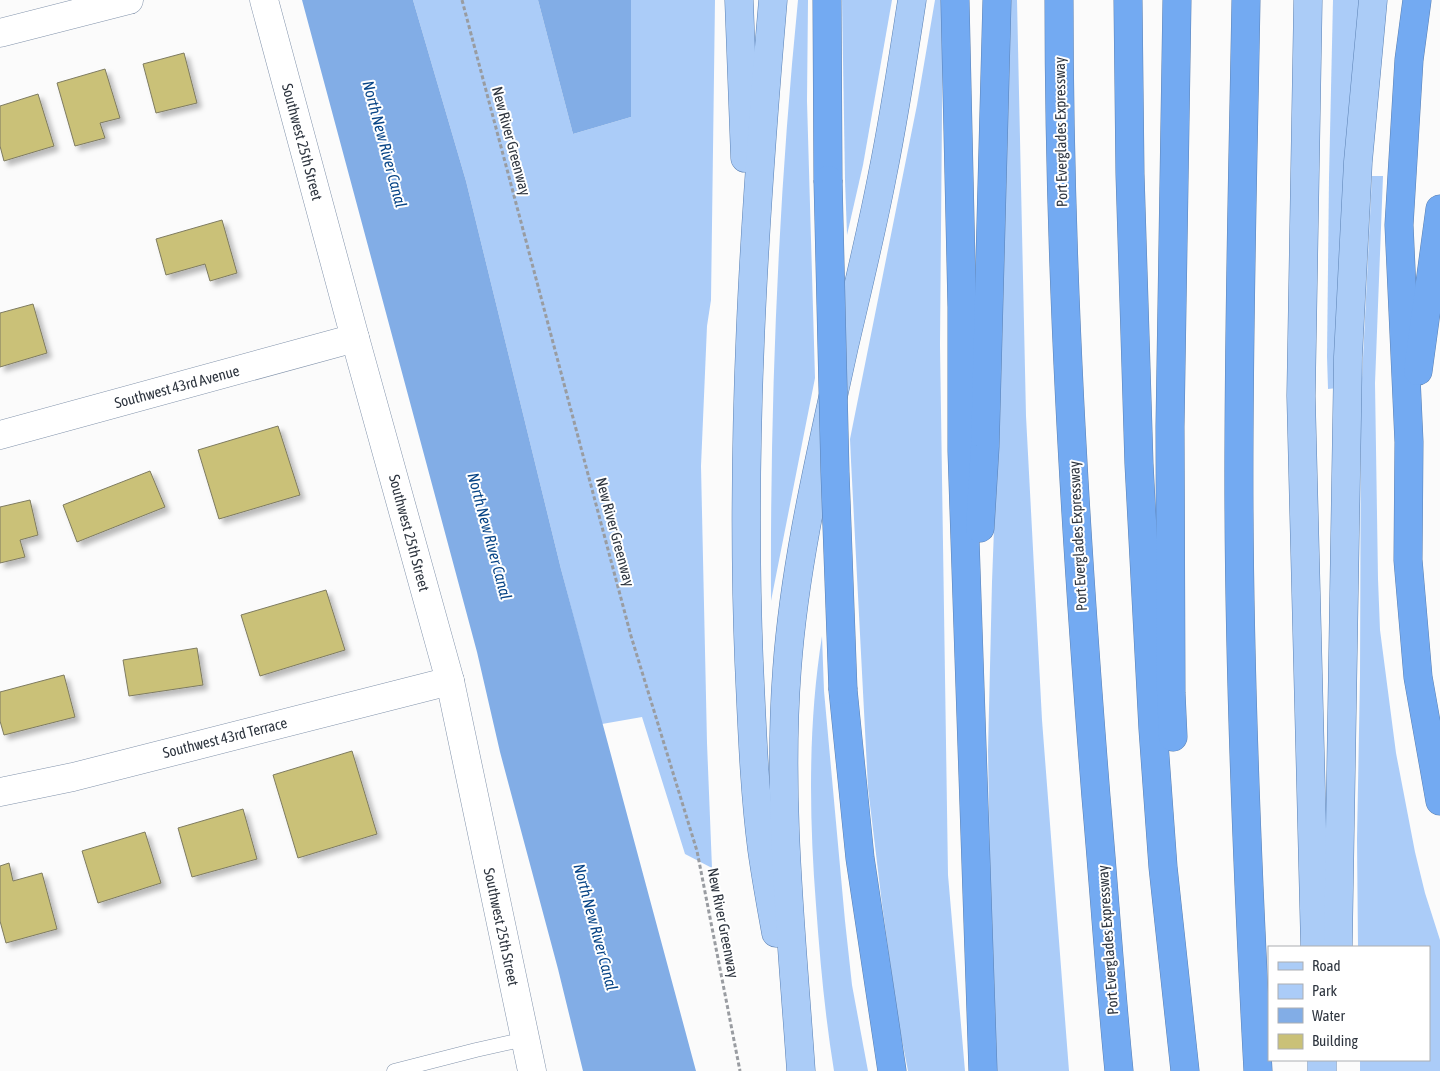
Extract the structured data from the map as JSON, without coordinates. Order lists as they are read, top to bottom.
{
  "streets": {
    "highway": ["Port Everglades Expressway"],
    "street": ["Southwest 25th Street", "Southwest 43rd Avenue", "Southwest 43rd Terrace"],
    "path": ["New River Greenway"]
  },
  "crossings": [
    ["Southwest 25th Street", "Southwest 43rd Avenue"],
    ["Southwest 25th Street", "Southwest 43rd Terrace"]
  ],
  "water": ["North New River Canal"],
  "legend": [
    "Road",
    "Park",
    "Water",
    "Building"
  ]
}
